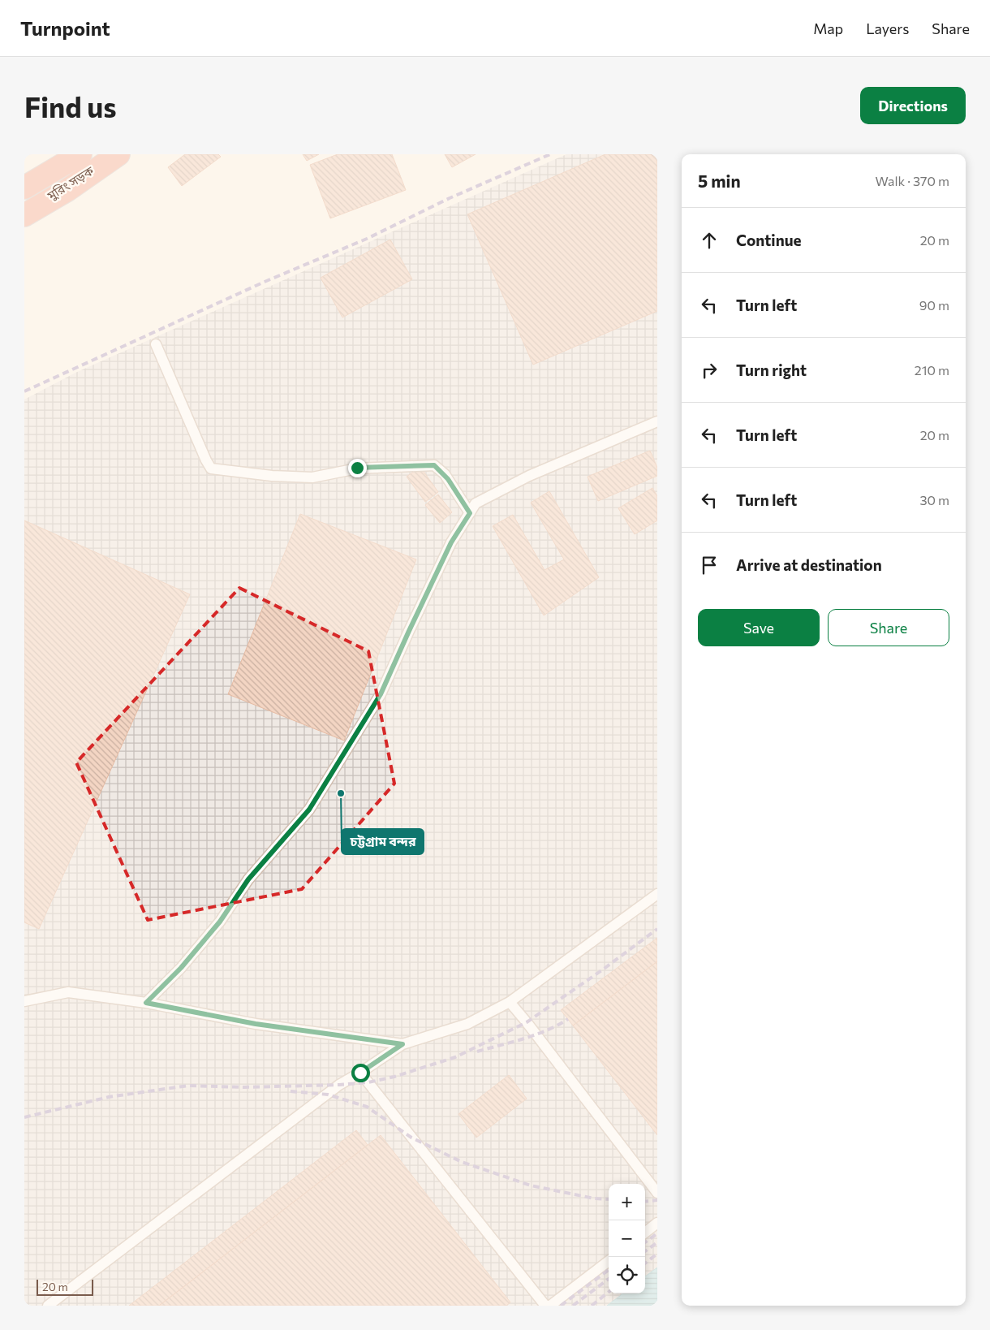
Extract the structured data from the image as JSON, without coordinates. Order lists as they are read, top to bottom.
{
  "streets": {
    "highway": ["মুরিং সড়ক"]
  },
  "places": ["চট্টগ্রাম বন্দর"],
  "scale_bar": "20 m",
  "page": {
    "header": "Turnpoint",
    "nav": ["Map", "Layers", "Share"],
    "buttons": [
      "Directions",
      ["Save", "Share"]
    ],
    "title": "Find us",
    "heading": ["5 min", "Walk · 370 m"],
    "list": [
      ["Continue", "20 m"],
      ["Turn left", "90 m"],
      ["Turn right", "210 m"],
      ["Turn left", "20 m"],
      ["Turn left", "30 m"],
      "Arrive at destination"
    ],
    "map_buttons": ["+", "−"],
    "scale": "20 m"
  }
}
